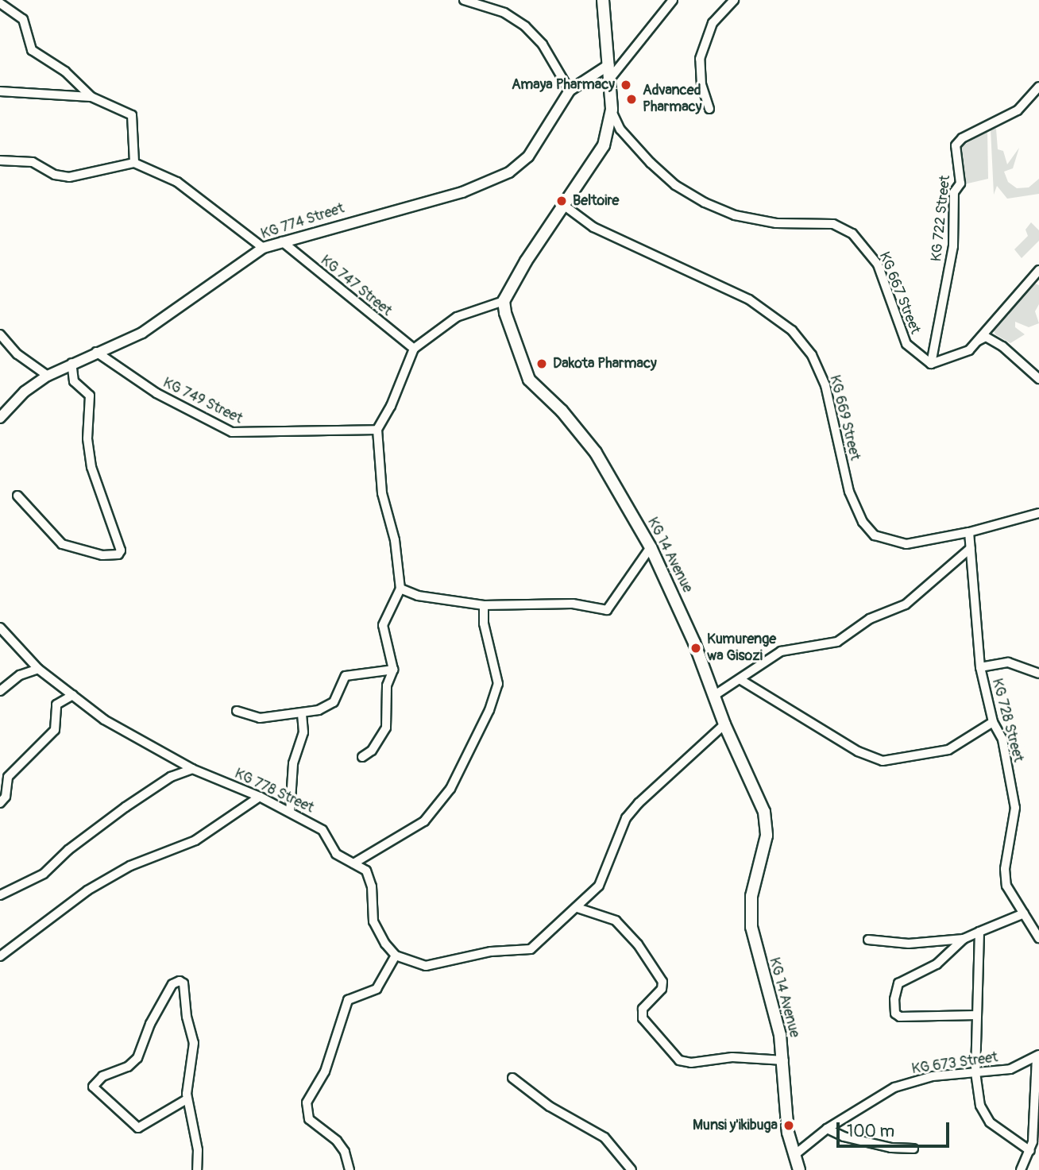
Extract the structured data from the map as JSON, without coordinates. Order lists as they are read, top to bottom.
{
  "streets": {
    "main road": ["KG 14 Avenue"],
    "street": [
      "KG 722 Street",
      "KG 774 Street",
      "KG 747 Street",
      "KG 667 Street",
      "KG 749 Street",
      "KG 669 Street",
      "KG 728 Street",
      "KG 778 Street",
      "KG 673 Street"
    ]
  },
  "crossings": [
    ["KG 722 Street", "KG 667 Street"],
    ["KG 774 Street", "KG 747 Street"],
    ["KG 774 Street", "KG 749 Street"],
    ["KG 669 Street", "KG 728 Street"],
    ["KG 14 Avenue", "KG 673 Street"]
  ],
  "places": [
    "Amaya Pharmacy",
    "Advanced Pharmacy",
    "Beltoire",
    "Dakota Pharmacy",
    "Kumurenge wa Gisozi",
    "Munsi y'ikibuga"
  ],
  "scale_bar": "100 m"
}
